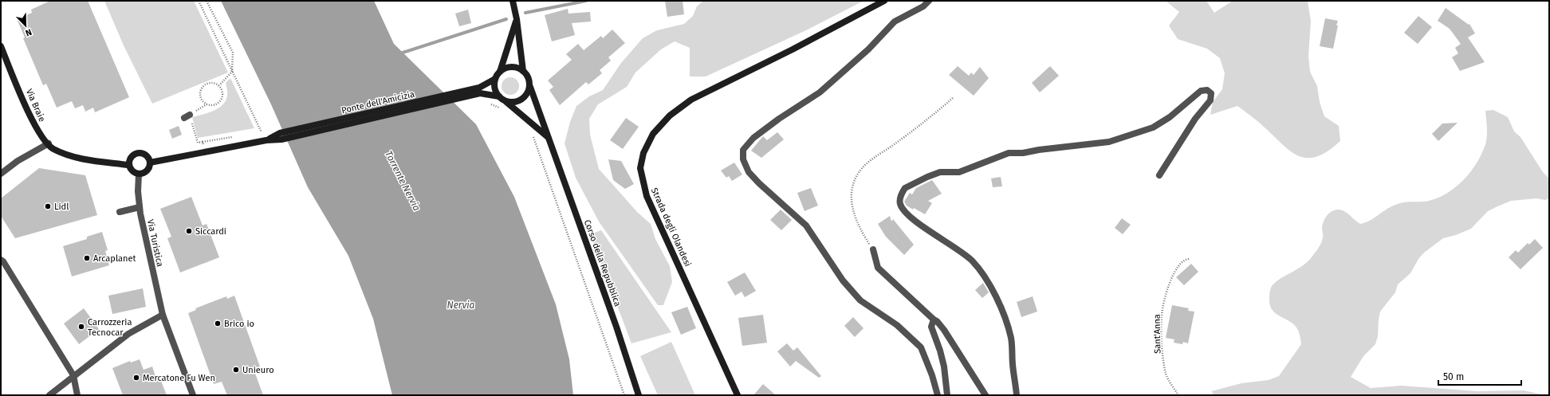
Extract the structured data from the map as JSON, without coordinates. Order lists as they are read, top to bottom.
{
  "streets": {
    "main road": [
      "Ponte dell'Amicizia",
      "Via Braie",
      "Strada degli Olandesi",
      "Corso della Repubblica"
    ],
    "street": ["Via Turistica"],
    "path": ["Sant'Anna"]
  },
  "crossings": [
    ["Ponte dell'Amicizia", "Via Braie"],
    ["Ponte dell'Amicizia", "Via Turistica"],
    ["Via Braie", "Via Turistica"]
  ],
  "water": ["Torrente Nervia", "Nervia"],
  "places": [
    "Lidl",
    "Siccardi",
    "Arcaplanet",
    "Brico io",
    "Carrozzeria Tecnocar",
    "Unieuro",
    "Mercatone Fu Wen"
  ],
  "scale_bar": "50 m",
  "north": "bottom right"
}
